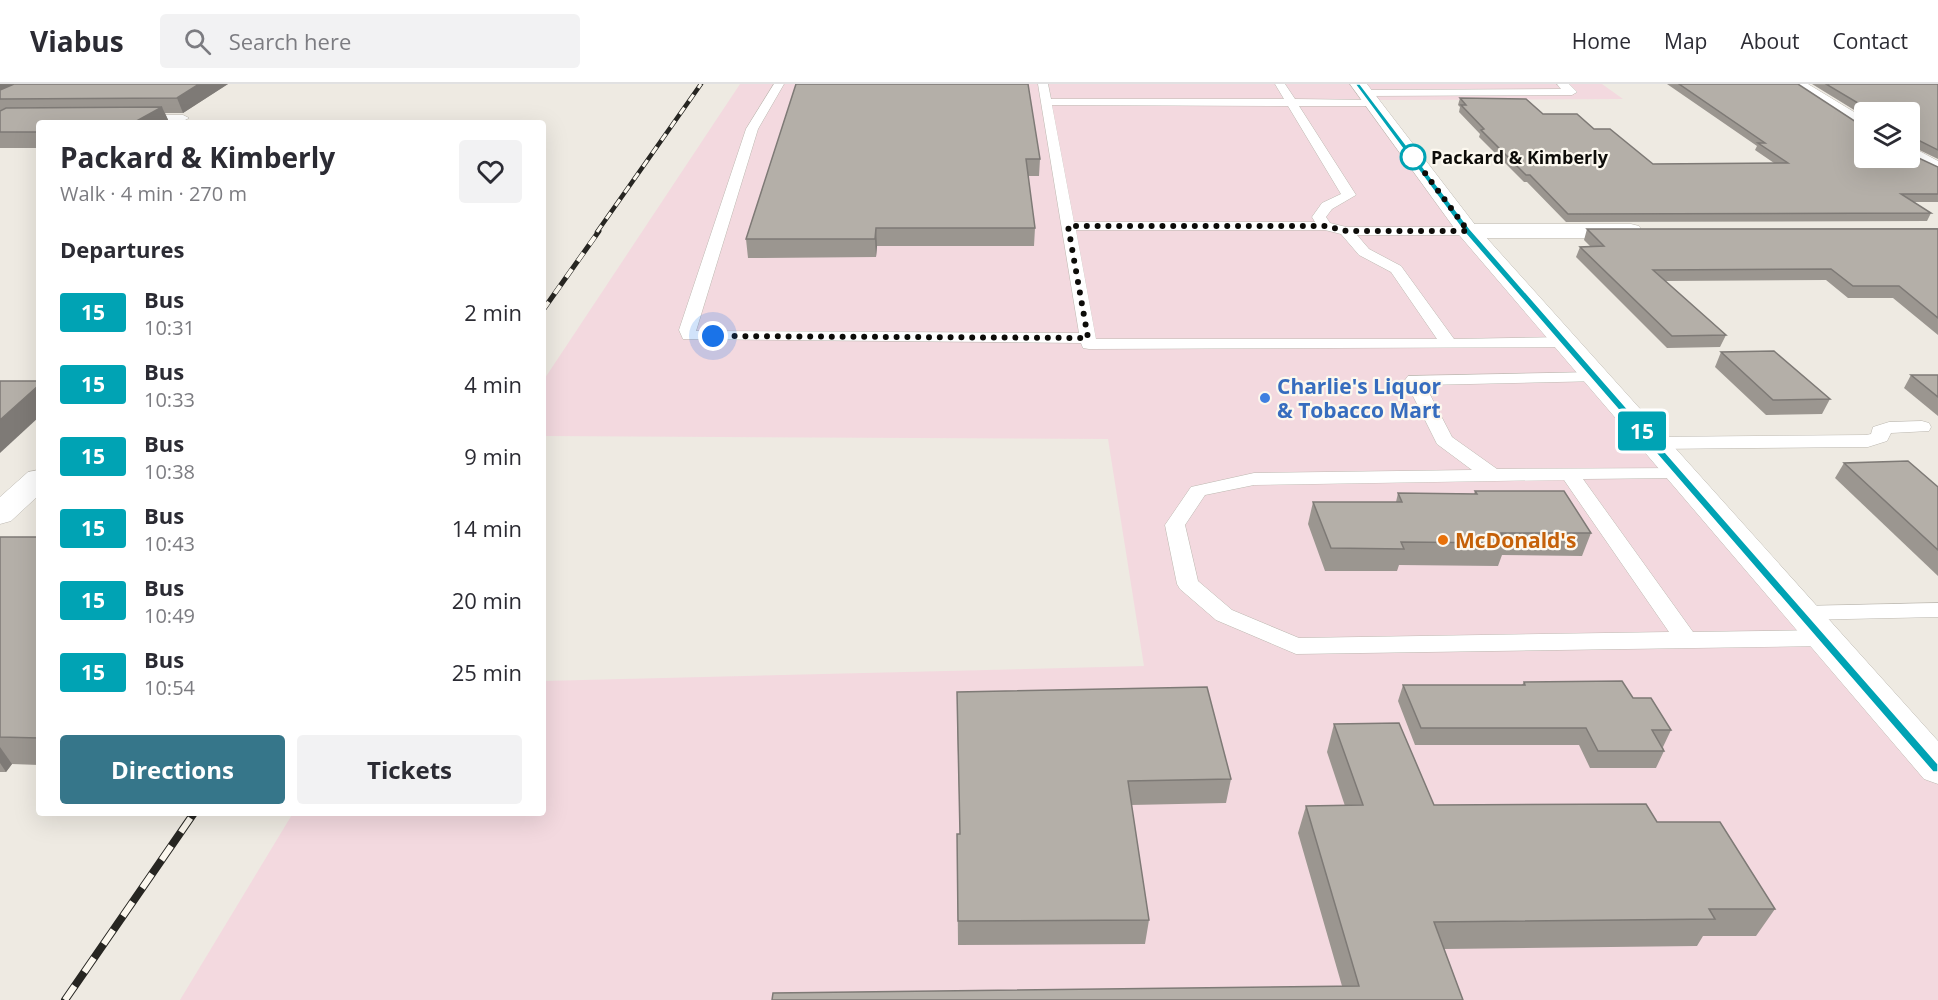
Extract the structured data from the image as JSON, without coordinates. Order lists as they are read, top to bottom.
{
  "places": ["Packard & Kimberly", "Charlie's Liquor & Tobacco Mart", "McDonald's"],
  "lines": ["bus line 15"],
  "page": {
    "header": "Viabus",
    "search": "Search here",
    "nav": [
      "Home",
      "Map",
      "About",
      "Contact"
    ],
    "on_map": "15",
    "heading": [
      ["Packard & Kimberly", "Walk · 4 min · 270 m"],
      "Departures"
    ],
    "list": [
      {
        "mark": "15",
        "name": "Bus",
        "note": "10:31",
        "value": "2 min"
      },
      {
        "mark": "15",
        "name": "Bus",
        "note": "10:33",
        "value": "4 min"
      },
      {
        "mark": "15",
        "name": "Bus",
        "note": "10:38",
        "value": "9 min"
      },
      {
        "mark": "15",
        "name": "Bus",
        "note": "10:43",
        "value": "14 min"
      },
      {
        "mark": "15",
        "name": "Bus",
        "note": "10:49",
        "value": "20 min"
      },
      {
        "mark": "15",
        "name": "Bus",
        "note": "10:54",
        "value": "25 min"
      }
    ],
    "buttons": ["Directions", "Tickets"]
  }
}
